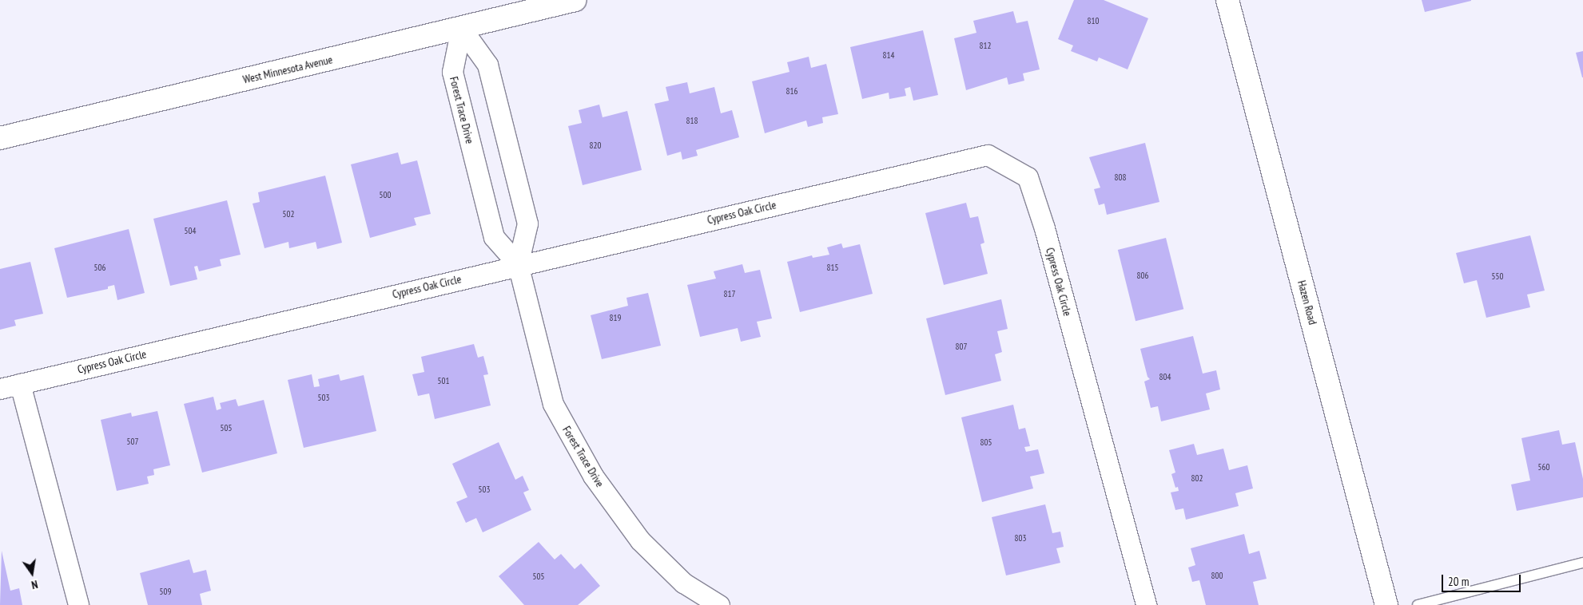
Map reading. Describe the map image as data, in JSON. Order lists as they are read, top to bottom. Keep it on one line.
{"streets":{"street":["West Minnesota Avenue","Forest Trace Drive","Cypress Oak Circle","Hazen Road"]},"crossings":[["West Minnesota Avenue","Forest Trace Drive"],["Forest Trace Drive","Cypress Oak Circle"]],"house_numbers":["810","812","814","816","818","820","808","500","502","504","506","815","806","550","817","819","807","804","501","503","505","507","805","560","802","503","803","800","505","509"],"scale_bar":"20 m","north":"bottom"}
